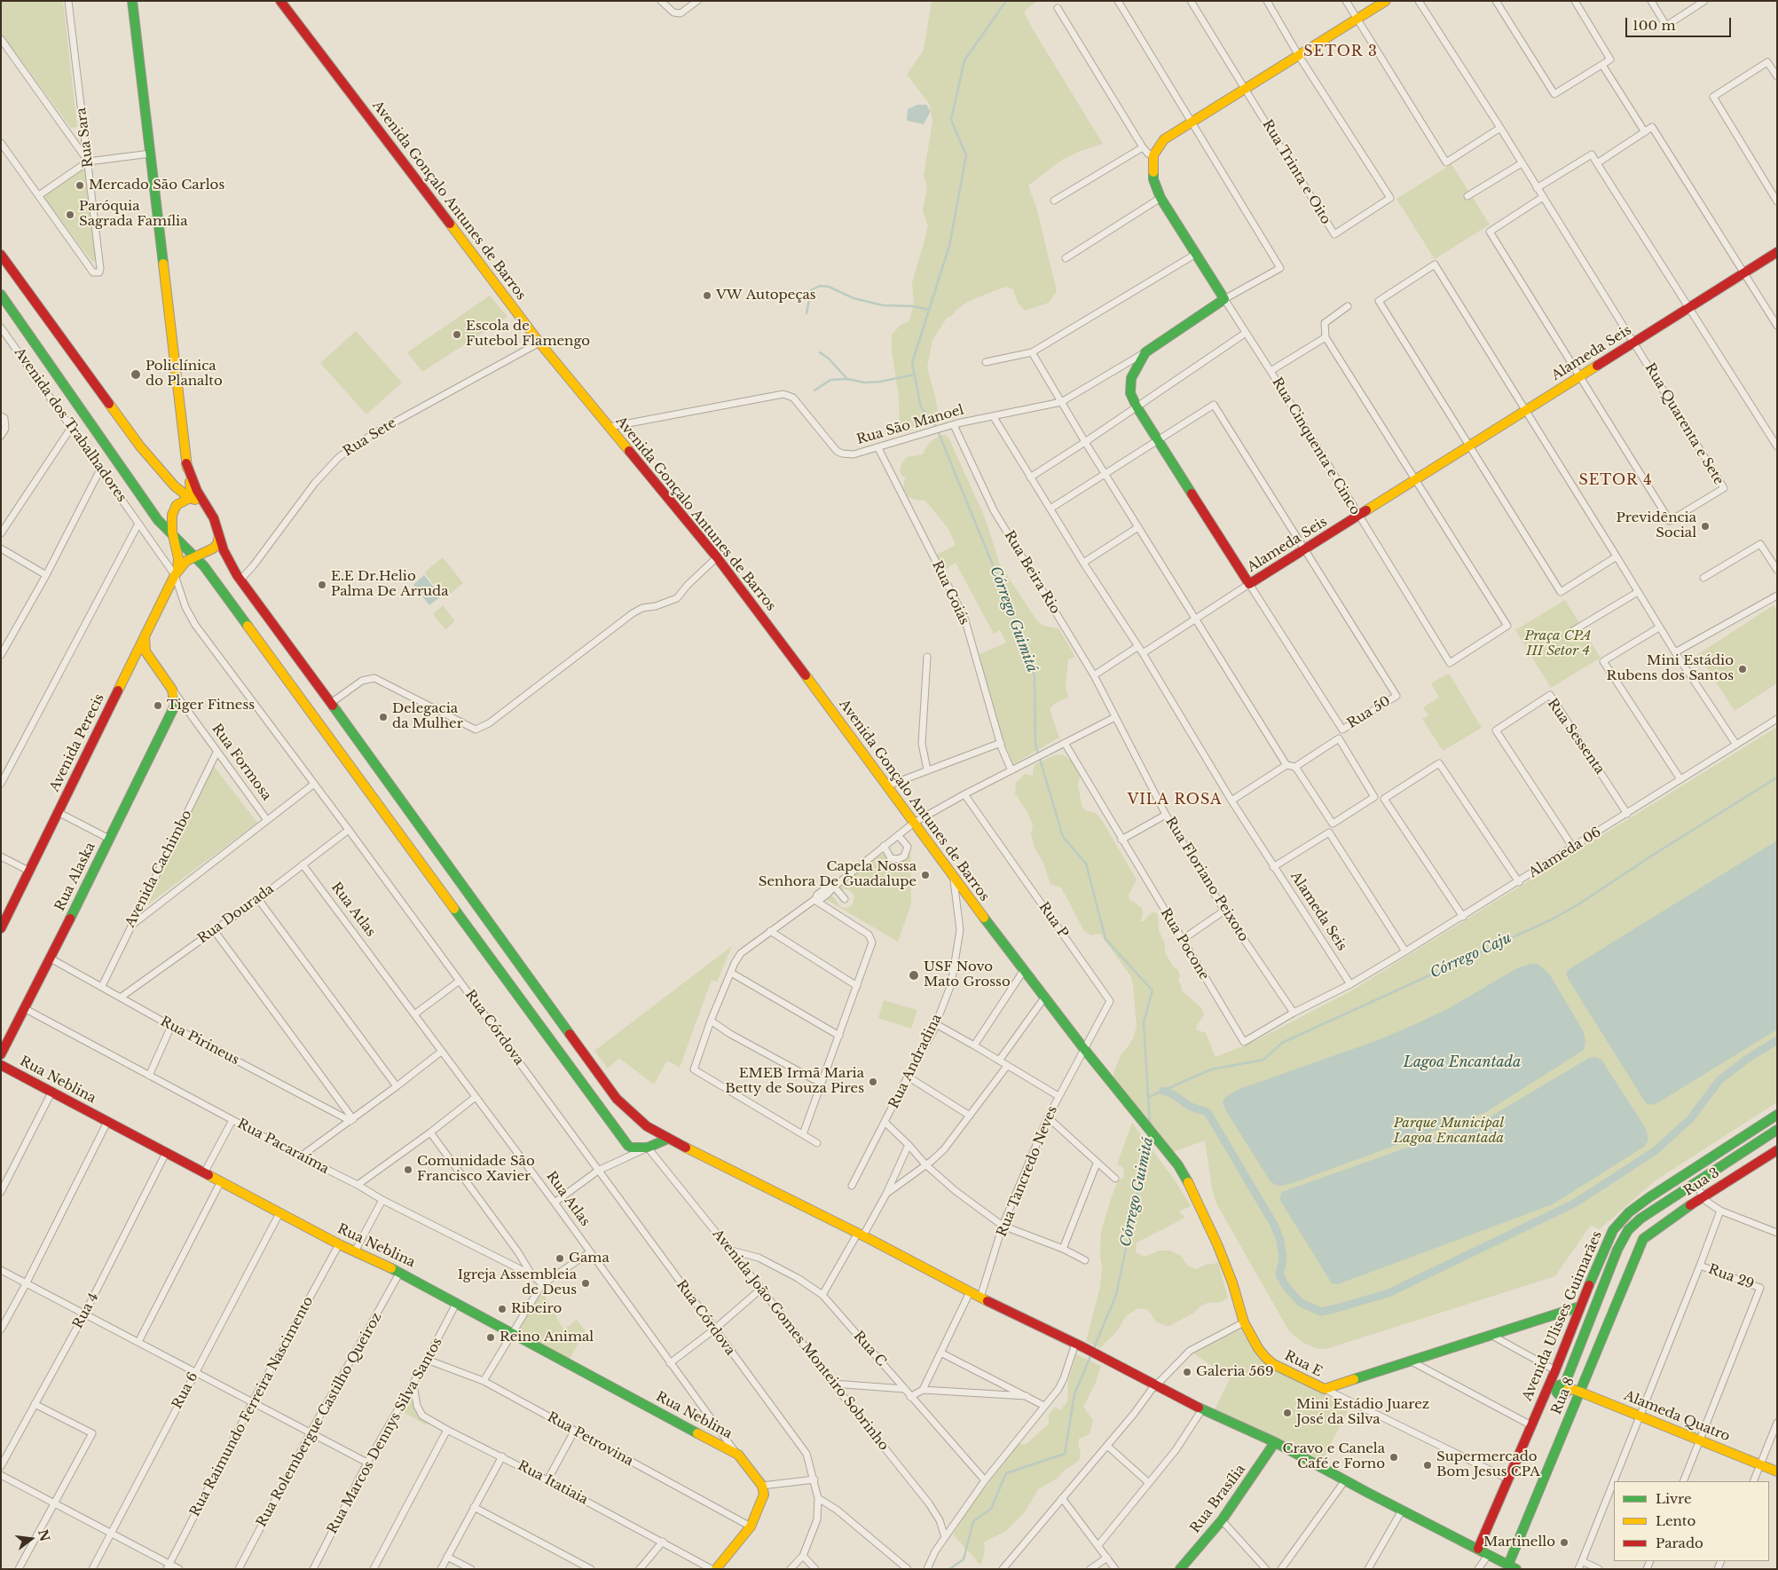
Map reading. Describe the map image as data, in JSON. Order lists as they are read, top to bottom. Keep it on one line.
{"streets":{"street":["Rua Sara","Rua Trinta e Oito","Avenida Gonçalo Antunes de Barros","Alameda Seis","Rua Quarenta e Sete","Avenida dos Trabalhadores","Rua São Manoel","Rua Sete","Rua Cinquenta e Cinco","Rua Beira Rio","Rua Goiás","Rua 50","Rua Sessenta","Avenida Perecis","Rua Formosa","Alameda 06","Avenida Cachimbo","Rua Alaska","Rua Floriano Peixoto","Rua Atlas","Rua Dourada","Rua P","Rua Pocone","Rua Córdova","Rua Pirineus","Rua Andradina","Rua Neblina","Rua Pacaraíma","Rua Tancredo Neves","Rua 3","Rua 29","Rua 4","Avenida Ulisses Guimarães","Avenida João Gomes Monteiro Sobrinho","Rua C","Rua E","Rua 6","Rua 8","Rua Raimundo Ferreira Nascimento","Alameda Quatro","Rua Rolembergue Castilho Queiroz","Rua Marcos Dennys Silva Santos","Rua Petrovina","Rua Itatiaia","Rua Brasília"]},"crossings":[["Avenida Gonçalo Antunes de Barros","Rua São Manoel"],["Avenida Gonçalo Antunes de Barros","Rua Sete"],["Avenida Gonçalo Antunes de Barros","Rua P"],["Avenida Gonçalo Antunes de Barros","Rua Andradina"],["Avenida Gonçalo Antunes de Barros","Rua Tancredo Neves"],["Avenida Gonçalo Antunes de Barros","Rua E"],["Alameda Seis","Rua Quarenta e Sete"],["Alameda Seis","Rua Cinquenta e Cinco"],["Alameda Seis","Rua 50"],["Alameda Seis","Alameda 06"],["Alameda Seis","Rua Pocone"],["Avenida dos Trabalhadores","Avenida Perecis"],["Avenida dos Trabalhadores","Rua Córdova"],["Rua São Manoel","Rua Beira Rio"],["Rua São Manoel","Rua Goiás"],["Rua Beira Rio","Rua Floriano Peixoto"],["Rua Sessenta","Alameda 06"],["Avenida Perecis","Rua Formosa"],["Avenida Perecis","Rua Córdova"],["Rua Formosa","Avenida Cachimbo"],["Rua Formosa","Rua Alaska"],["Alameda 06","Rua Pocone"],["Avenida Cachimbo","Rua Pirineus"],["Rua Alaska","Rua Pirineus"],["Rua Alaska","Rua Pacaraíma"],["Rua Floriano Peixoto","Rua Pocone"],["Rua Atlas","Rua Dourada"],["Rua Atlas","Rua Neblina"],["Rua Dourada","Rua Córdova"],["Rua Dourada","Rua Pirineus"],["Rua P","Rua Tancredo Neves"],["Rua Neblina","Rua 4"],["Rua Neblina","Rua 6"],["Rua Neblina","Rua Raimundo Ferreira Nascimento"],["Rua Neblina","Rua Rolembergue Castilho Queiroz"],["Rua Neblina","Rua Marcos Dennys Silva Santos"],["Rua 3","Rua 8"],["Rua 29","Alameda Quatro"],["Avenida Ulisses Guimarães","Rua E"],["Avenida Ulisses Guimarães","Alameda Quatro"],["Avenida João Gomes Monteiro Sobrinho","Rua C"],["Rua 8","Alameda Quatro"],["Rua Marcos Dennys Silva Santos","Rua Petrovina"],["Rua Marcos Dennys Silva Santos","Rua Itatiaia"]],"districts":["SETOR 3","SETOR 4","VILA ROSA"],"water":["Córrego Guimitá","Córrego Caju","Lagoa Encantada"],"parks":["Praça CPA III Setor 4","Parque Municipal Lagoa Encantada"],"places":["Mercado São Carlos","Paróquia Sagrada Família","VW Autopeças","Escola de Futebol Flamengo","Policlínica do Planalto","Previdência Social","E.E Dr.Helio Palma De Arruda","Mini Estádio Rubens dos Santos","Tiger Fitness","Delegacia da Mulher","Capela Nossa Senhora De Guadalupe","USF Novo Mato Grosso","EMEB Irmã Maria Betty de Souza Pires","Comunidade São Francisco Xavier","Gama","Igreja Assembleia de Deus","Ribeiro","Reino Animal","Galeria 569","Mini Estádio Juarez José da Silva","Cravo e Canela Café e Forno","Supermercado Bom Jesus CPA","Martinello"],"legend":["Livre","Lento","Parado"],"scale_bar":"100 m","north":"right"}
